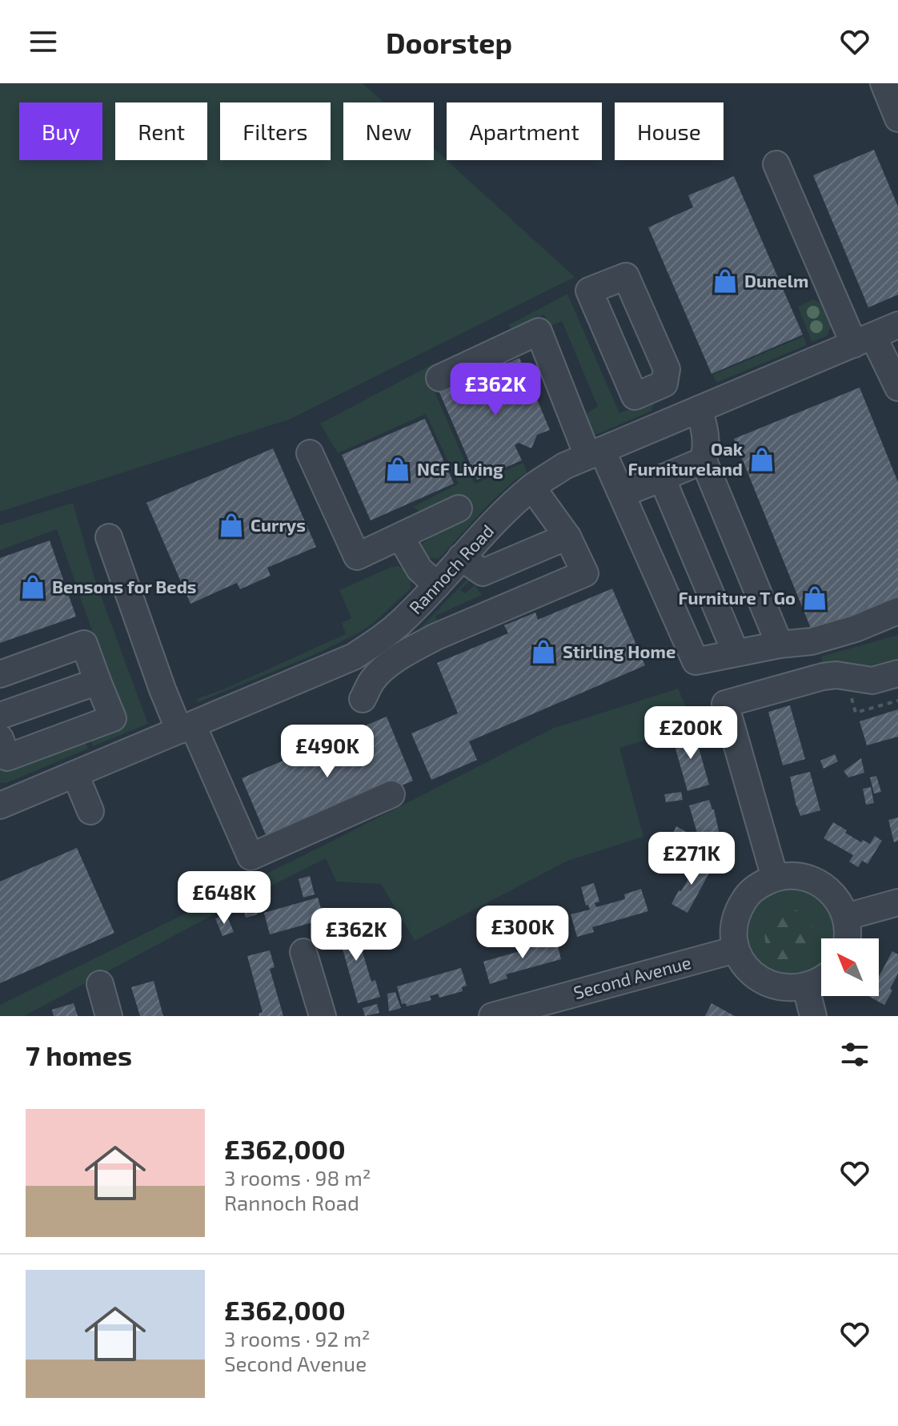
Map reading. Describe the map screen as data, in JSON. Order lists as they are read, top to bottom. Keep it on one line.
{"streets":{"street":["Rannoch Road","Second Avenue"]},"places":{"shop":["Dunelm","Oak Furnitureland","NCF Living","Currys","Bensons for Beds","Furniture T Go","Stirling Home"]},"north":"top left","page":{"header":"Doorstep","chip":["Buy","Rent","Filters","New","Apartment","House"],"price":["£362K","£200K","£490K","£271K","£648K","£300K","£362K"],"heading":"7 homes","list":[{"name":"£362,000","note":"3 rooms · 98 m² · Rannoch Road"},{"name":"£362,000","note":"3 rooms · 92 m² · Second Avenue"}]}}
